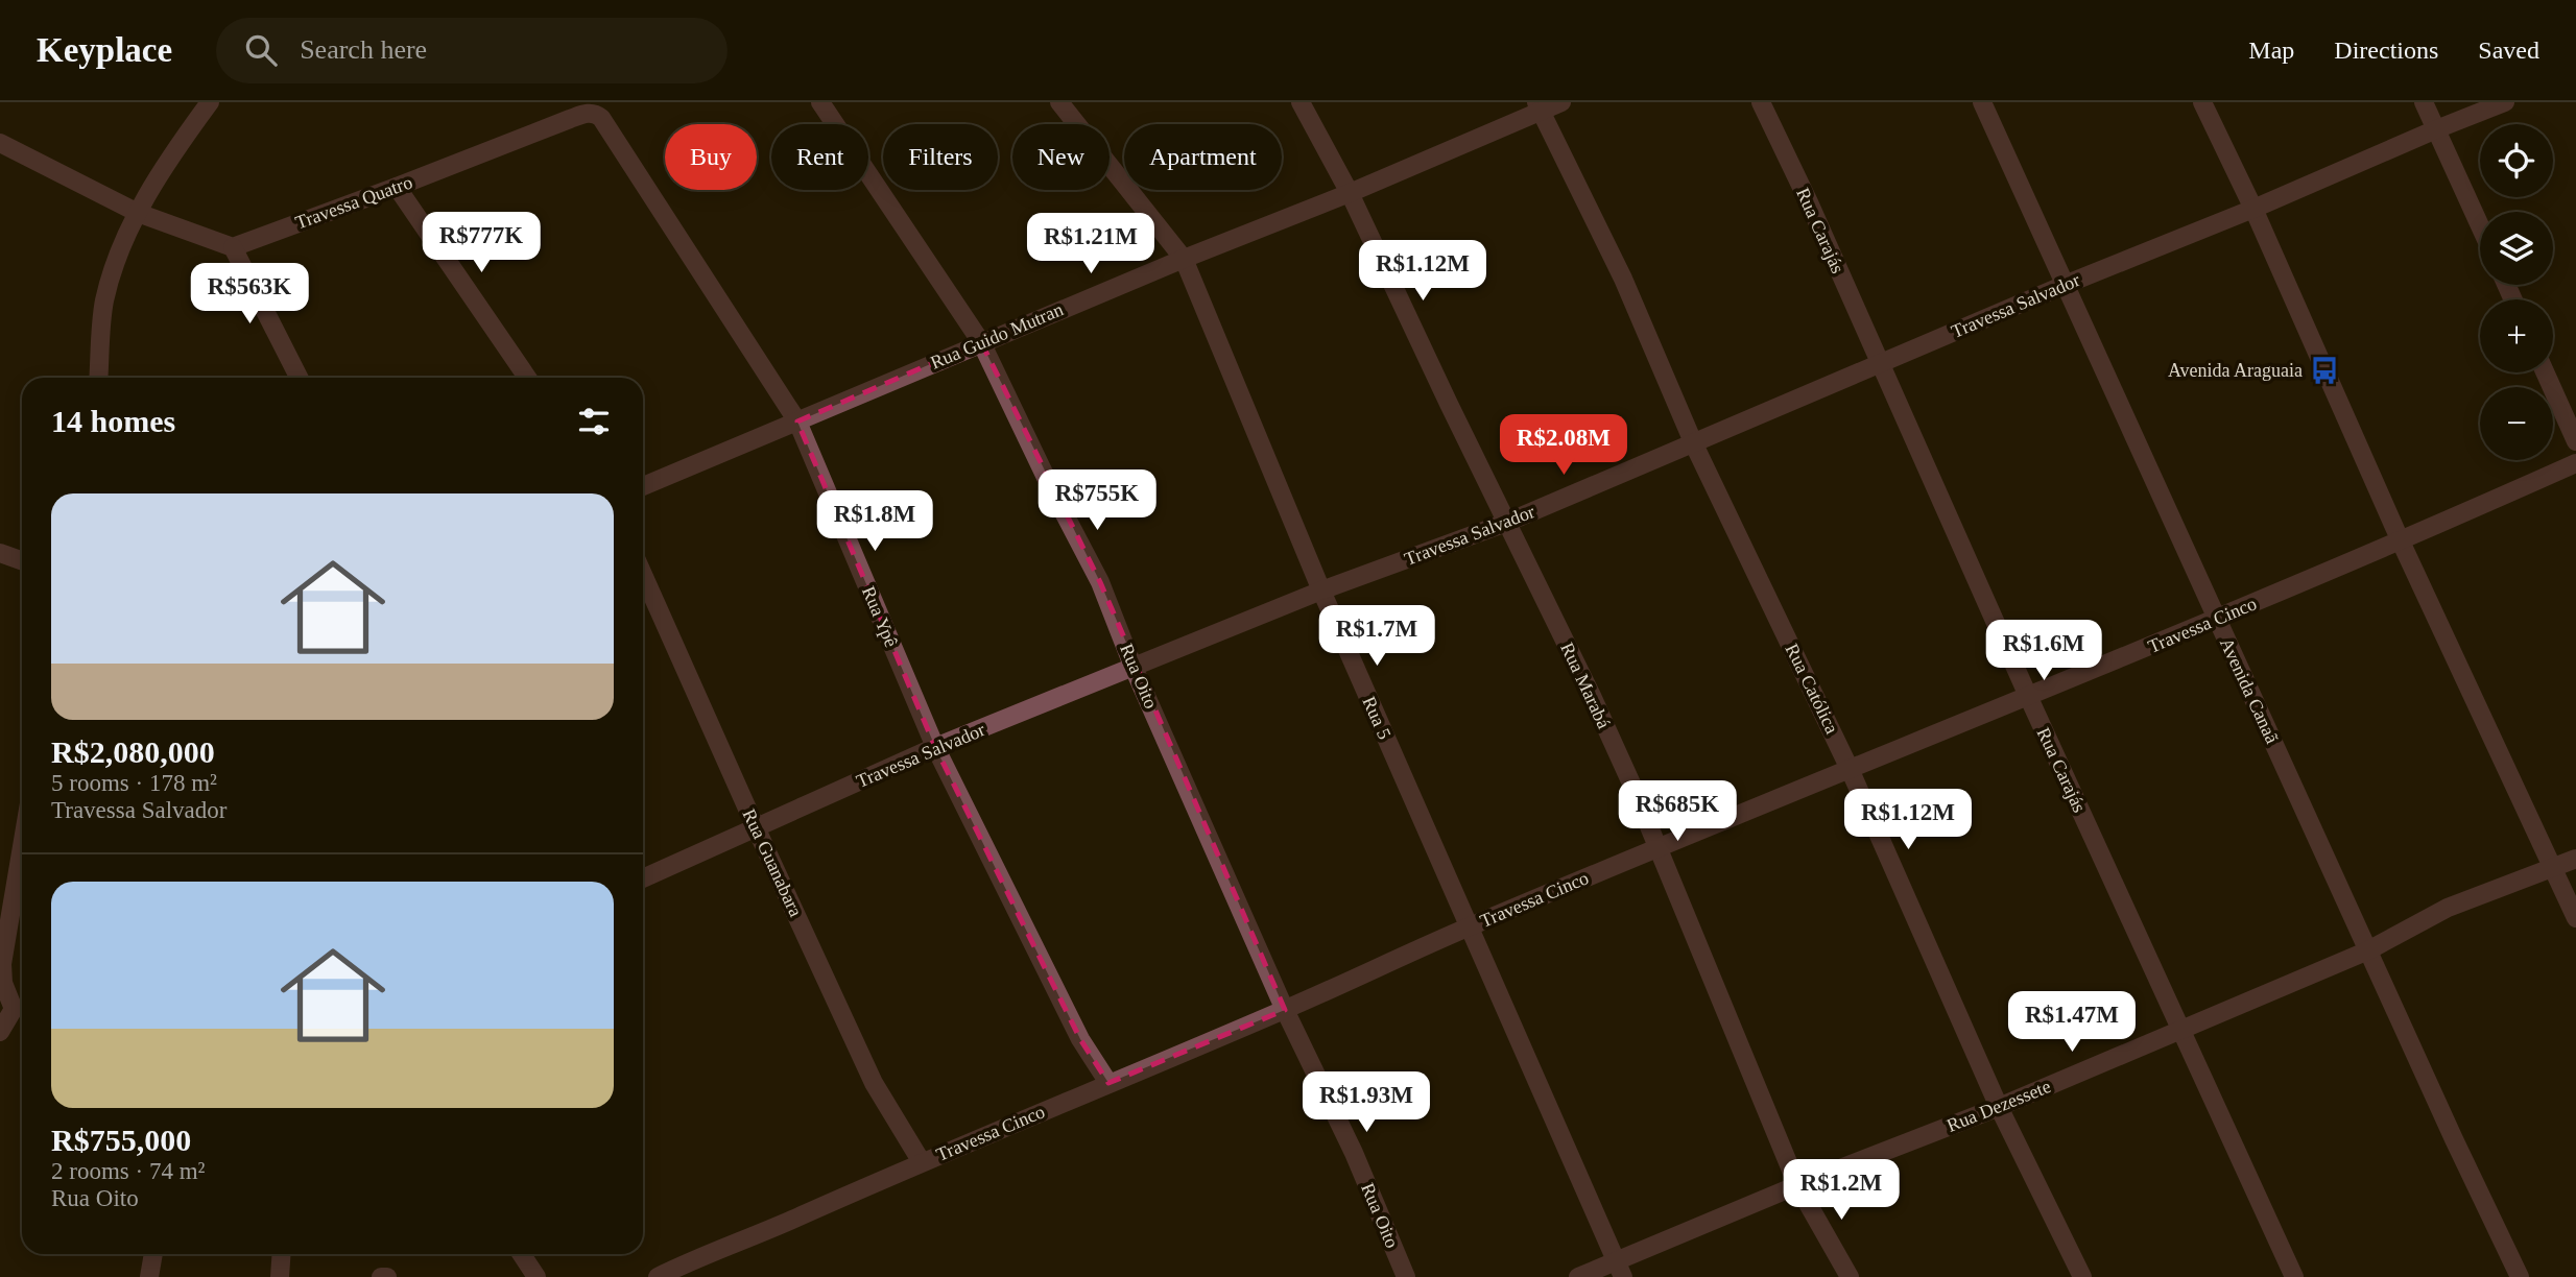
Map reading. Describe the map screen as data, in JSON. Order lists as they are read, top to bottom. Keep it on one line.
{"streets":{"street":["Travessa Quatro","Rua Carajás","Travessa Salvador","Rua Guido Mutran","Rua Ypê","Travessa Cinco","Rua Oito","Rua Marabá","Rua Católica","Avenida Canaã","Rua 5","Rua Guanabara","Rua Dezessete"]},"crossings":[["Travessa Quatro","Rua Ypê"],["Rua Carajás","Travessa Salvador"],["Rua Carajás","Travessa Cinco"],["Rua Carajás","Rua Dezessete"],["Travessa Salvador","Rua Ypê"],["Travessa Salvador","Rua Oito"],["Travessa Salvador","Rua Marabá"],["Travessa Salvador","Rua Católica"],["Travessa Salvador","Avenida Canaã"],["Travessa Salvador","Rua 5"],["Travessa Salvador","Rua Guanabara"],["Rua Guido Mutran","Rua Ypê"],["Rua Guido Mutran","Rua Oito"],["Rua Guido Mutran","Rua Marabá"],["Rua Guido Mutran","Rua Católica"],["Rua Guido Mutran","Rua 5"],["Rua Ypê","Travessa Cinco"],["Travessa Cinco","Rua Oito"],["Travessa Cinco","Rua Marabá"],["Travessa Cinco","Rua Católica"],["Travessa Cinco","Avenida Canaã"],["Travessa Cinco","Rua 5"],["Travessa Cinco","Rua Guanabara"],["Rua Marabá","Rua Dezessete"],["Rua Católica","Rua Dezessete"],["Avenida Canaã","Rua Dezessete"],["Rua 5","Rua Dezessete"]],"places":{"bus stop":["Avenida Araguaia"]},"page":{"header":"Keyplace","search":"Search here","nav":["Map","Directions","Saved"],"map_buttons":["+","−"],"chip":["Buy","Rent","Filters","New","Apartment"],"price":["R$777K","R$1.21M","R$1.12M","R$563K","R$2.08M","R$755K","R$1.8M","R$1.7M","R$1.6M","R$685K","R$1.12M","R$1.47M","R$1.93M","R$1.2M"],"heading":"14 homes","list":[{"name":"R$2,080,000","note":"5 rooms · 178 m² · Travessa Salvador"},{"name":"R$755,000","note":"2 rooms · 74 m² · Rua Oito"}]}}
